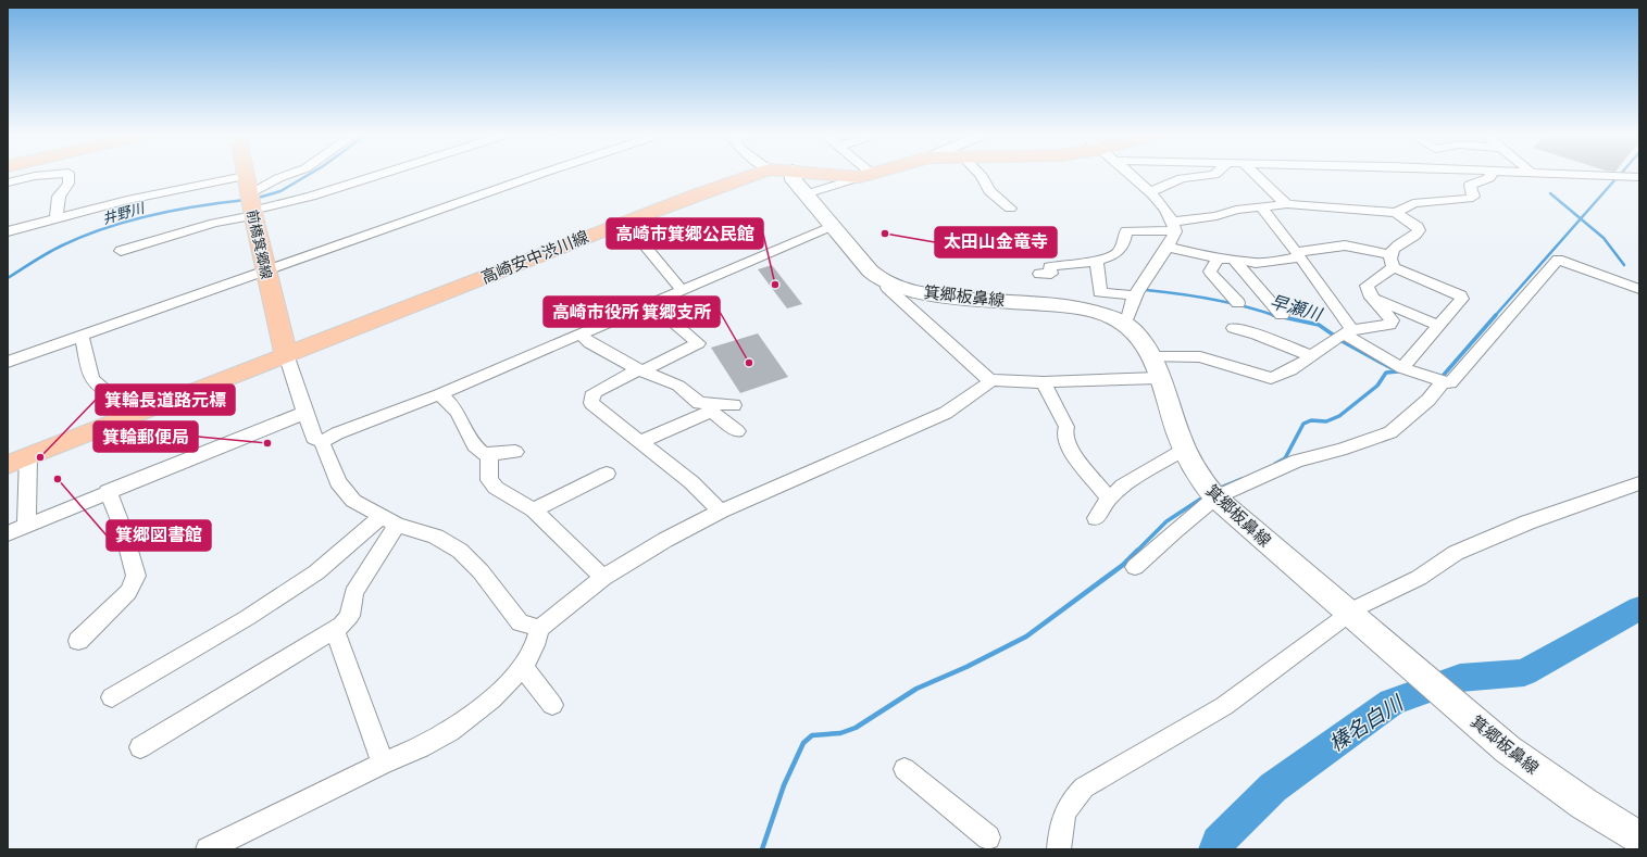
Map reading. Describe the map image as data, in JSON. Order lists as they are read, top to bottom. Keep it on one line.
{"streets":{"main road":["前橋箕郷線","高崎安中渋川線","箕郷板鼻線"]},"crossings":[["前橋箕郷線","高崎安中渋川線"]],"water":["井野川","早瀬川","榛名白川"],"places":["太田山金竜寺","高崎市箕郷公民館","高崎市役所 箕郷支所","箕輪郵便局","箕輪長道路元標","箕郷図書館"]}
